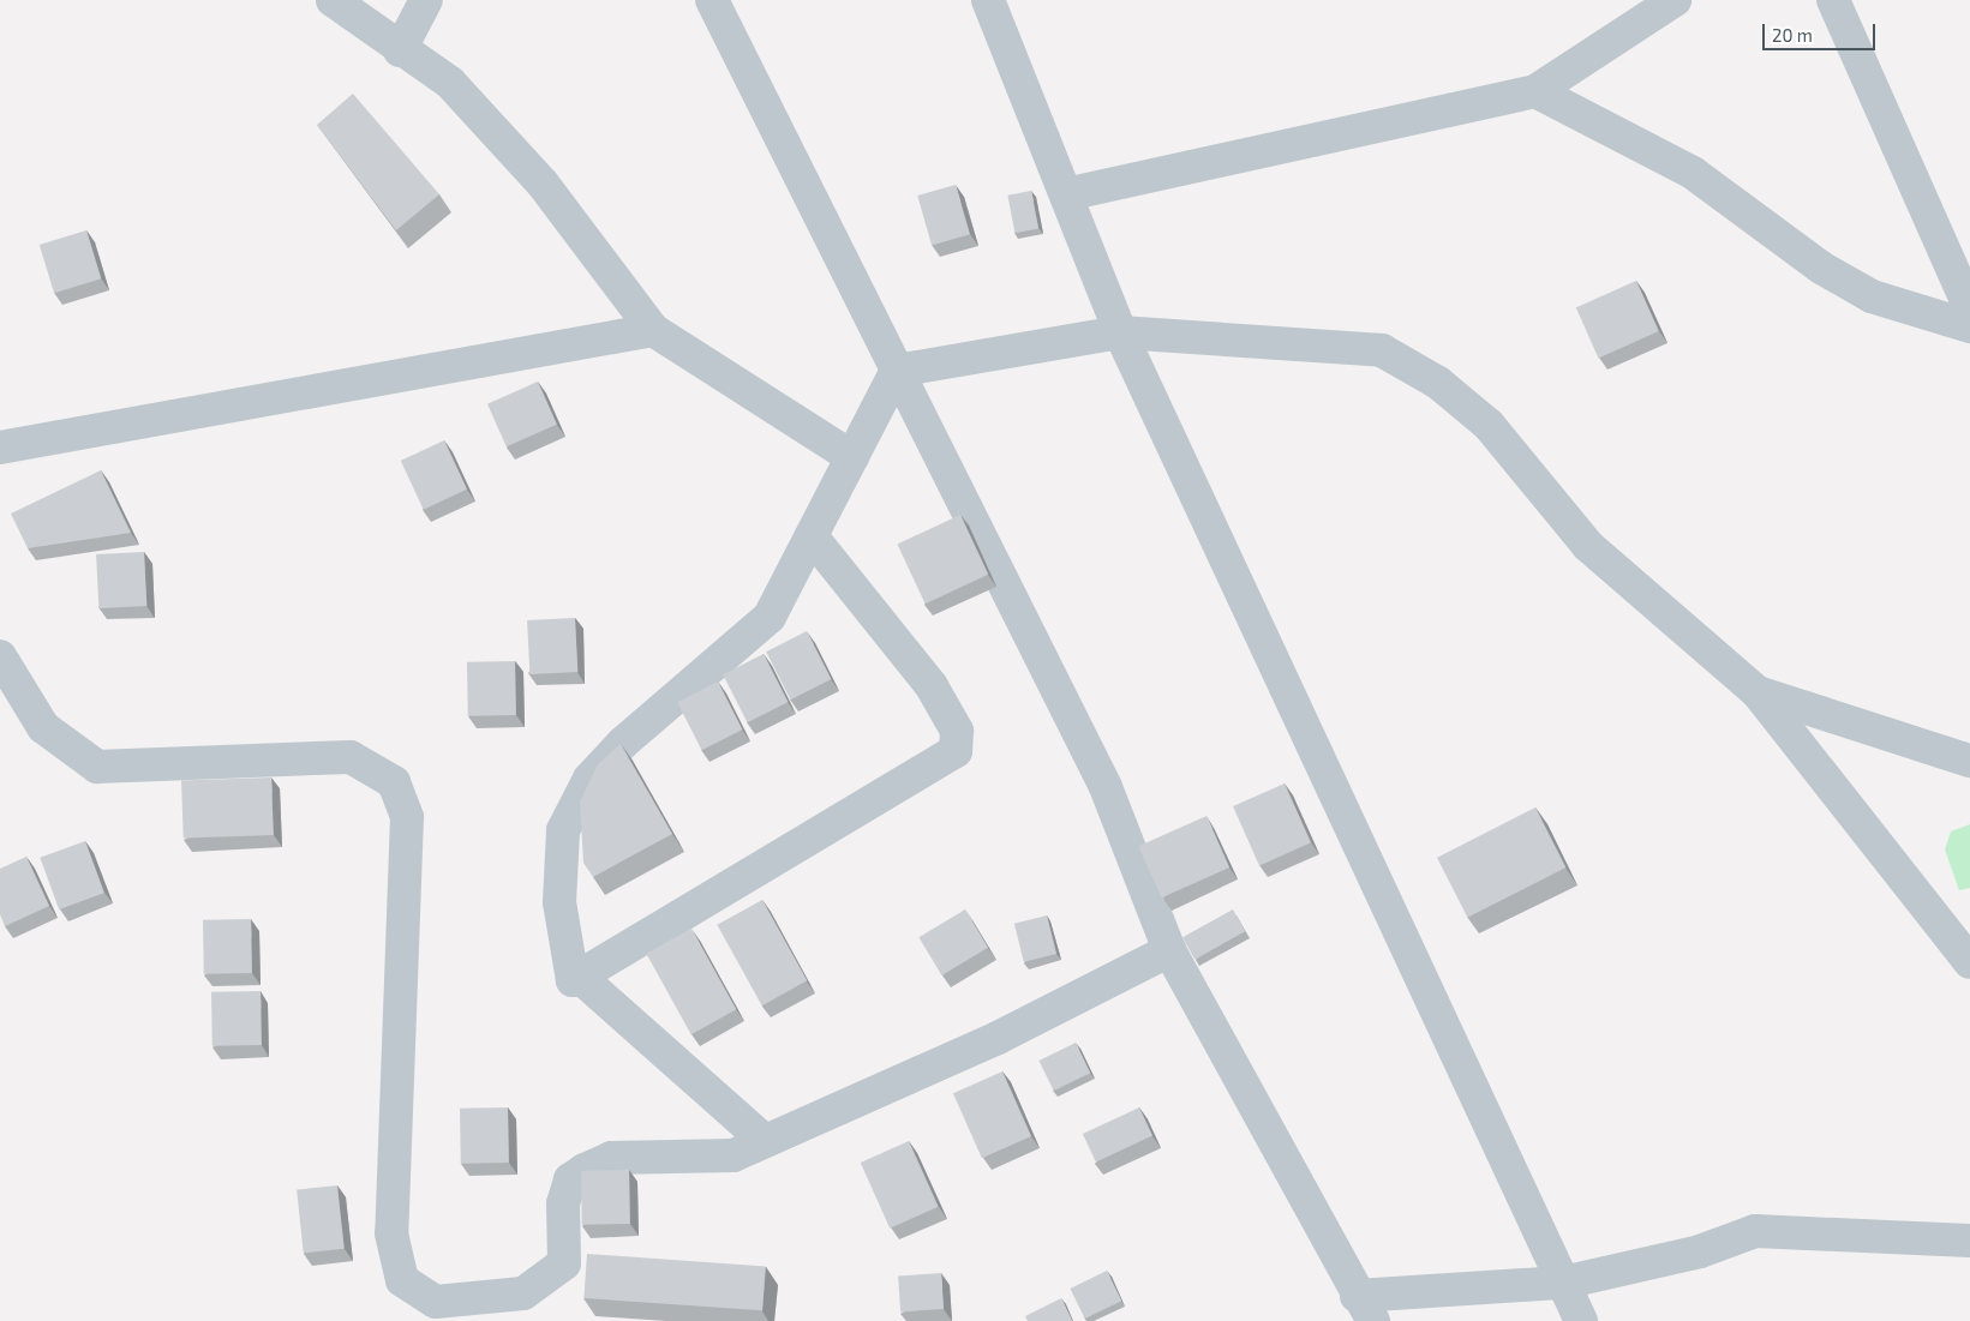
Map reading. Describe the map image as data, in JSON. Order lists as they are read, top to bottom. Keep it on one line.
{"scale_bar":"20 m"}
